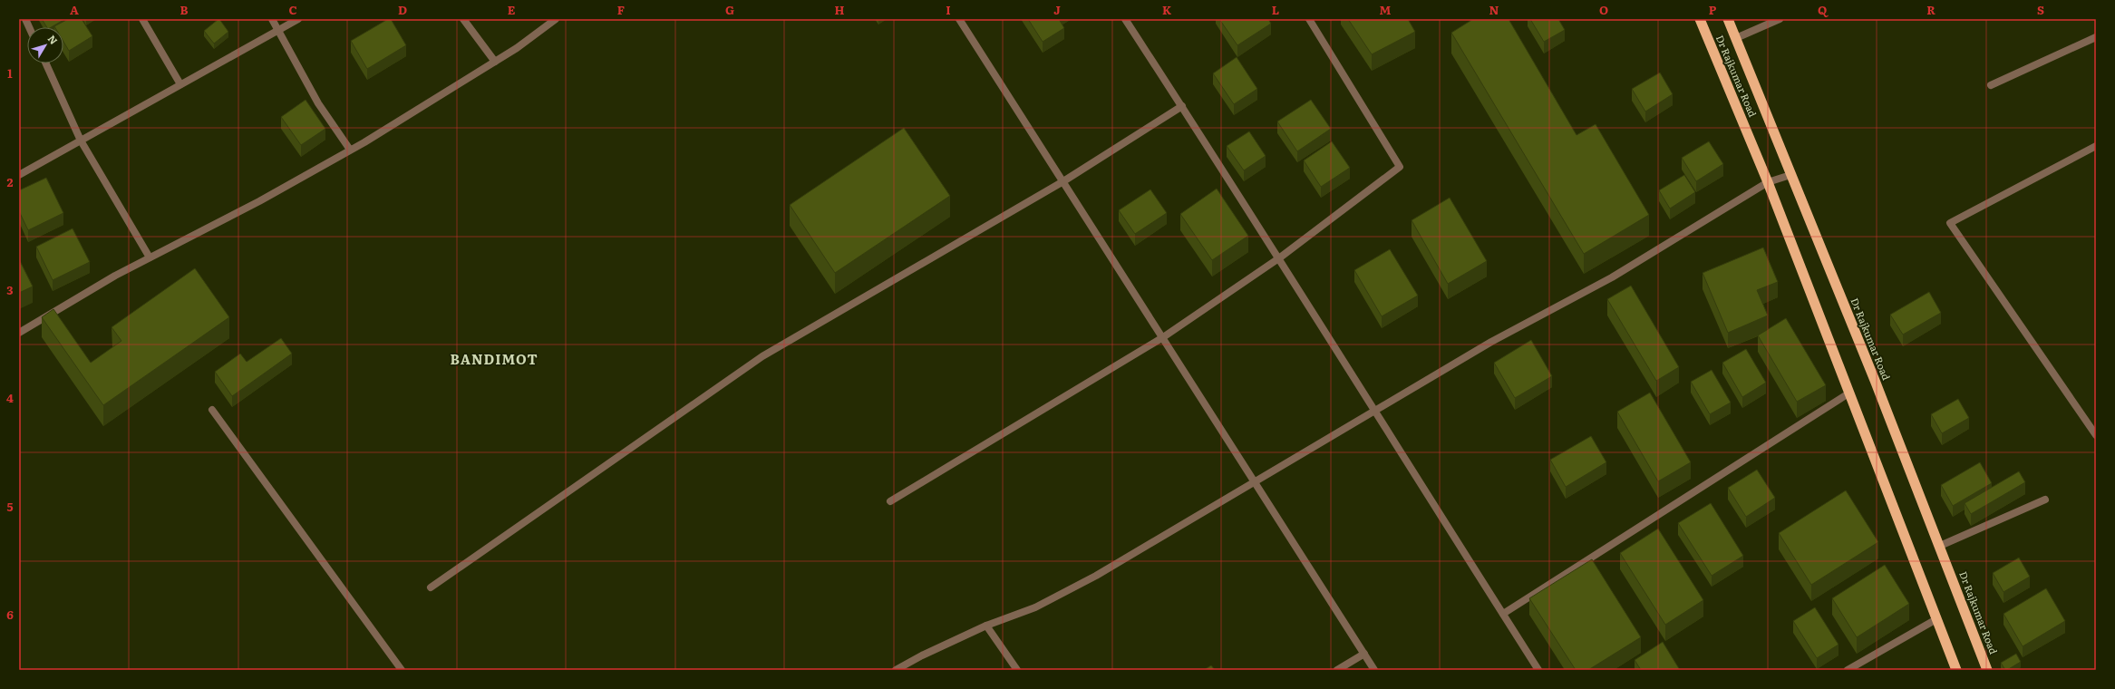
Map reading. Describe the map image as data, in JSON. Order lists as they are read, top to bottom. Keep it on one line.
{"streets":{"highway":["Dr Rajkumar Road"]},"districts":["BANDIMOT"],"north":"top right","grid":{"columns":["A","B","C","D","E","F","G","H","I","J","K","L","M","N","O","P","Q","R","S"],"rows":["1","2","3","4","5","6"]}}
